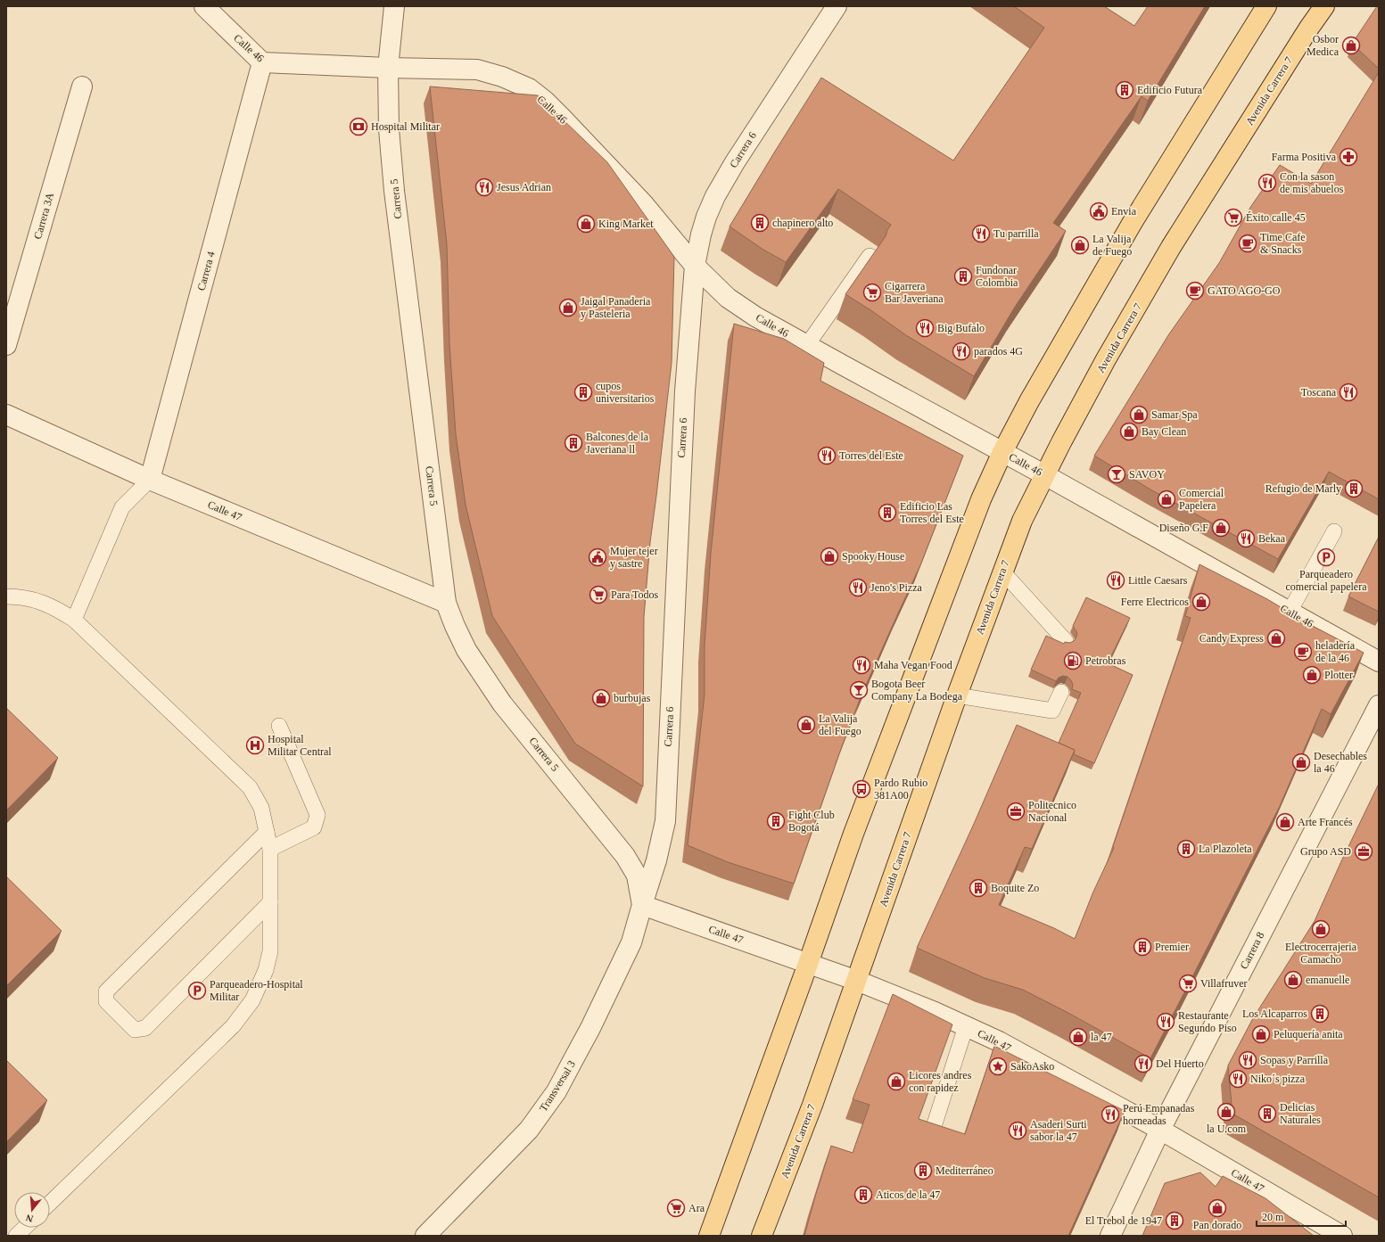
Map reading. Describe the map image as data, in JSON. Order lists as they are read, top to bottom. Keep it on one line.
{"streets":{"main road":["Avenida Carrera 7"],"street":["Calle 46","Carrera 6","Carrera 5","Carrera 3A","Carrera 4","Calle 47","Carrera 8","Transversal 3"]},"crossings":[["Calle 46","Avenida Carrera 7"],["Calle 46","Carrera 6"],["Calle 46","Carrera 5"],["Calle 46","Carrera 4"],["Avenida Carrera 7","Calle 47"],["Carrera 6","Carrera 5"],["Carrera 6","Calle 47"],["Carrera 6","Transversal 3"],["Carrera 5","Calle 47"],["Carrera 5","Transversal 3"],["Carrera 4","Calle 47"],["Calle 47","Carrera 8"],["Calle 47","Transversal 3"]],"places":{"shop":["Osbor Medica","King Market","La Valija de Fuego","Jaigal Panaderia y Pasteleria","Samar Spa","Bay Clean","Comercial Papelera","Diseño G.F","Spooky House","Ferre Electricos","Candy Express","Plotter","burbujas","La Valija del Fuego","Desechables la 46","Arte Francés","Electrocerrajeria Camacho","emanuelle","Peluquería anita","la 47","Licores andres con rapidez","la U.com","Pan dorado"],"building":["Edificio Futura","chapinero alto","Fundonar Colombia","cupos universitarios","Balcones de la Javeriana ll","Refugio de Marly","Edificio Las Torres del Este","Fight Club Bogotá","La Plazoleta","Boquite Zo","Premier","Los Alcaparros","Delicias Naturales","Mediterráneo","Aticos de la 47","El Trebol de 1947"],"bank":["Hospital Militar"],"pharmacy":["Farma Positiva"],"restaurant":["Con la sason de mis abuelos","Jesus Adrian","Tu parrilla","Big Bufalo","parados 4G","Toscana","Torres del Este","Bekaa","Little Caesars","Jeno's Pizza","Maha Vegan Food","Restaurante Segundo Piso","Sopas y Parrilla","Del Huerto","Niko´s pizza","Perú Empanadas horneadas","Asaderi Surti sabor la 47"],"public building":["Envia","Mujer tejer y sastre"],"supermarket":["Éxito calle 45","Cigarrera Bar Javeriana","Para Todos","Villafruver","Ara"],"cafe":["Time Cafe & Snacks","GATO AGO-GO","heladería de la 46"],"bar":["SAVOY","Bogota Beer Company La Bodega"],"parking":["Parqueadero comercial papelera","Parqueadero-Hospital Militar"],"fuel station":["Petrobras"],"hospital":["Hospital Militar Central"],"bus stop":["Pardo Rubio 381A00"],"office":["Politecnico Nacional","Grupo ASD"],"place":["SakoAsko"]},"scale_bar":"20 m","north":"bottom"}
